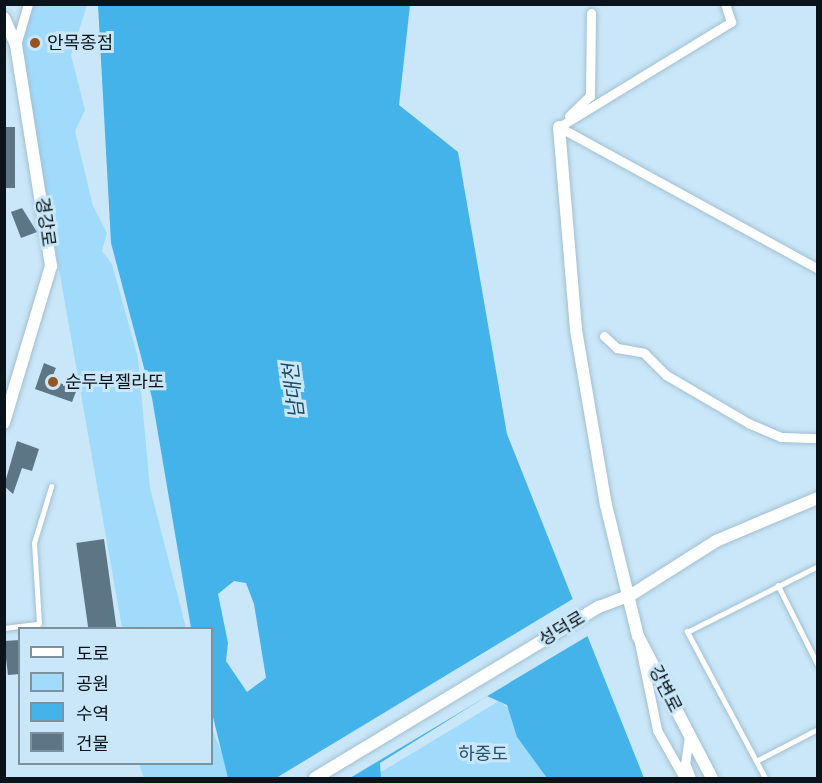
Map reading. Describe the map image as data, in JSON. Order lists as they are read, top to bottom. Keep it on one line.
{"streets":{"street":["경강로","성덕로","강변로"]},"crossings":[["성덕로","강변로"]],"water":["남대천"],"parks":["하중도"],"places":["안목종점","순두부젤라또"],"legend":["도로","공원","수역","건물"]}
